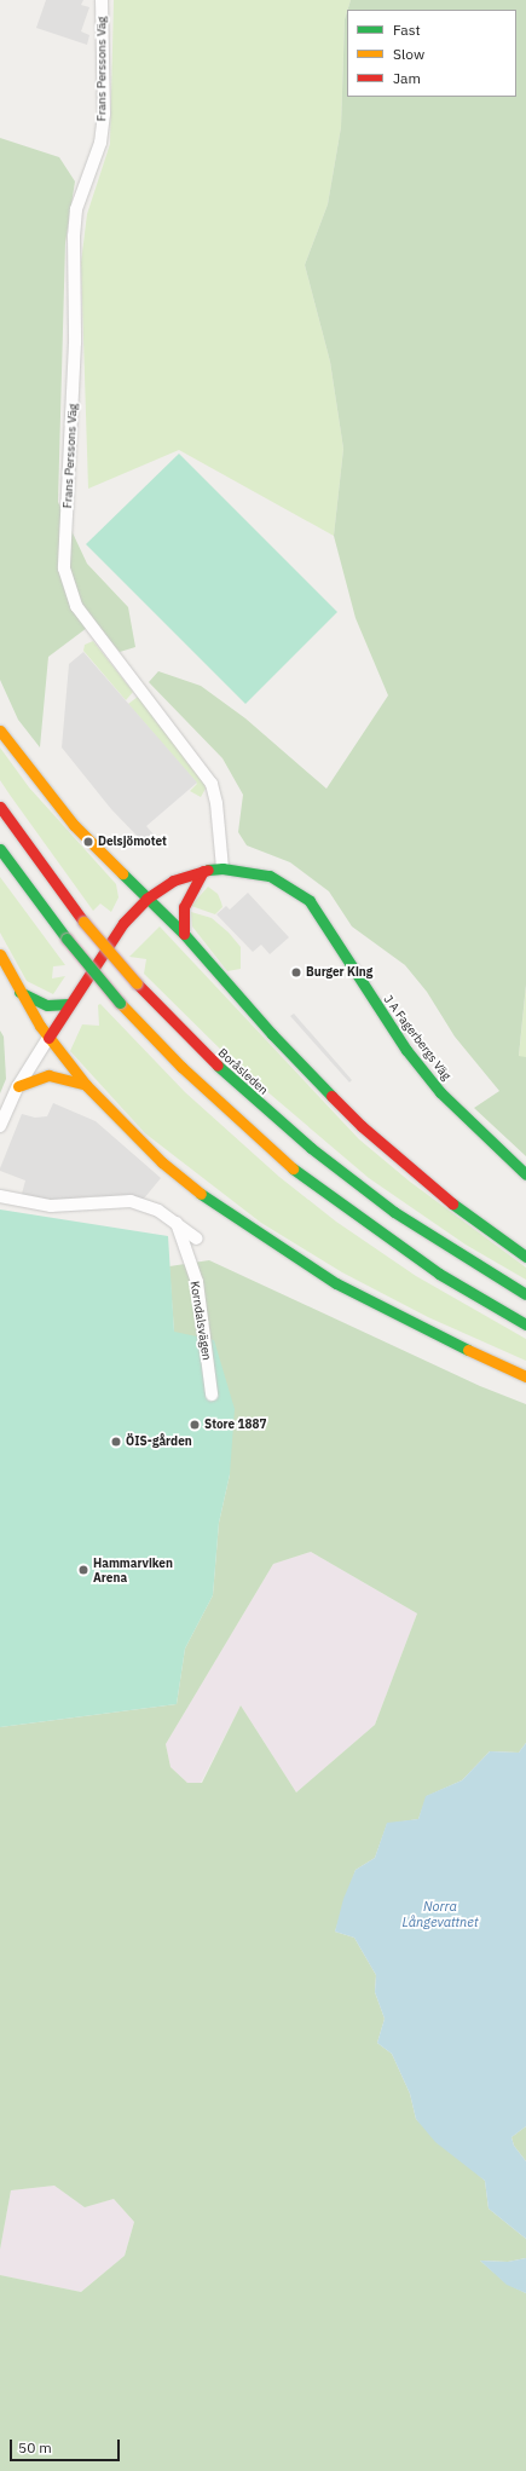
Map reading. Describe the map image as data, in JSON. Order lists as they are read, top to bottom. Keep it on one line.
{"streets":{"main road":["J A Fagerbergs Väg","Boråsleden"],"street":["Frans Perssons Väg","Korndalsvägen"]},"crossings":[["Frans Perssons Väg","J A Fagerbergs Väg"]],"water":["Norra Långevattnet"],"places":["Delsjömotet","Burger King","Store 1887","ÖIS-gården","Hammarviken Arena"],"legend":["Fast","Slow","Jam"],"scale_bar":"50 m"}
